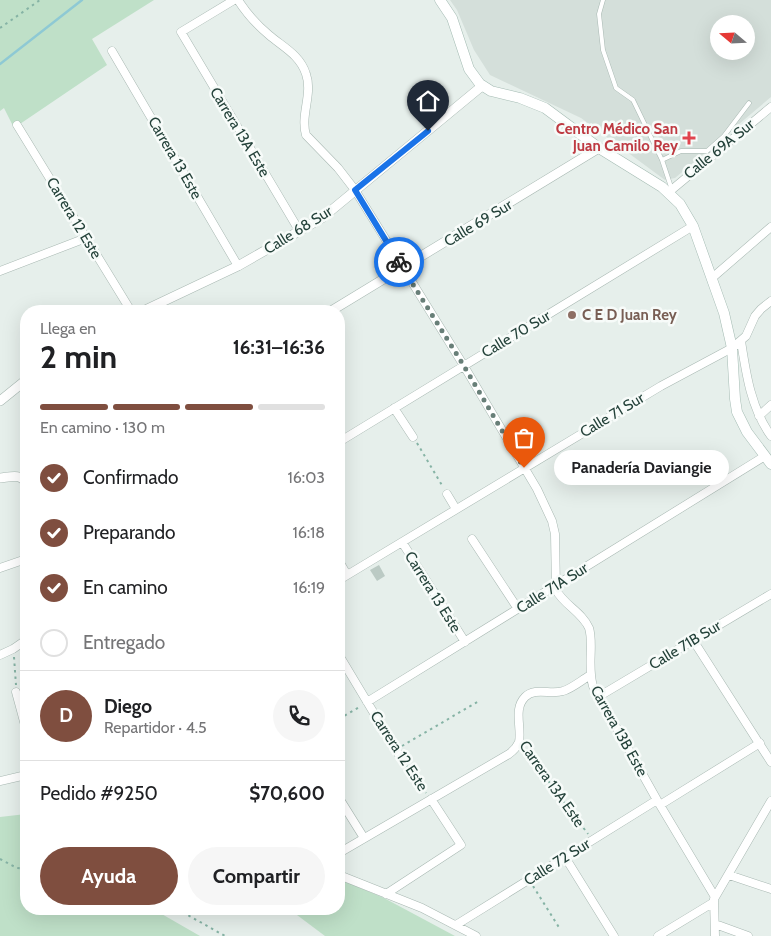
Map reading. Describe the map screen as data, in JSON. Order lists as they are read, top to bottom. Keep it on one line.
{"streets":{"street":["Carrera 13A Este","Calle 69A Sur","Carrera 13 Este","Carrera 12 Este","Calle 69 Sur","Calle 68 Sur","Calle 70 Sur","Calle 71 Sur","Calle 71A Sur","Calle 71B Sur","Carrera 13B Este","Calle 72 Sur"]},"crossings":[["Carrera 13A Este","Calle 68 Sur"],["Carrera 13A Este","Carrera 13B Este"],["Carrera 13A Este","Calle 72 Sur"],["Carrera 13 Este","Calle 68 Sur"],["Carrera 13 Este","Calle 71 Sur"],["Carrera 13 Este","Calle 71A Sur"],["Carrera 12 Este","Calle 71A Sur"],["Calle 71A Sur","Carrera 13B Este"],["Calle 71B Sur","Carrera 13B Este"],["Carrera 13B Este","Calle 72 Sur"]],"places":{"health":["Centro Médico San Juan Camilo Rey"],"other":["C E D Juan Rey","Panadería Daviangie"]},"north":"left","page":{"heading":["2 min","Llega en","16:31–16:36"],"panel":["Diego","Repartidor · 4.5","Pedido #9250","$70,600"],"bar":"En camino · 130 m","bubble":"Panadería Daviangie","list":[["Confirmado","16:03"],["Preparando","16:18"],["En camino","16:19"],"Entregado"],"round":"D","buttons":["Ayuda","Compartir"]}}
